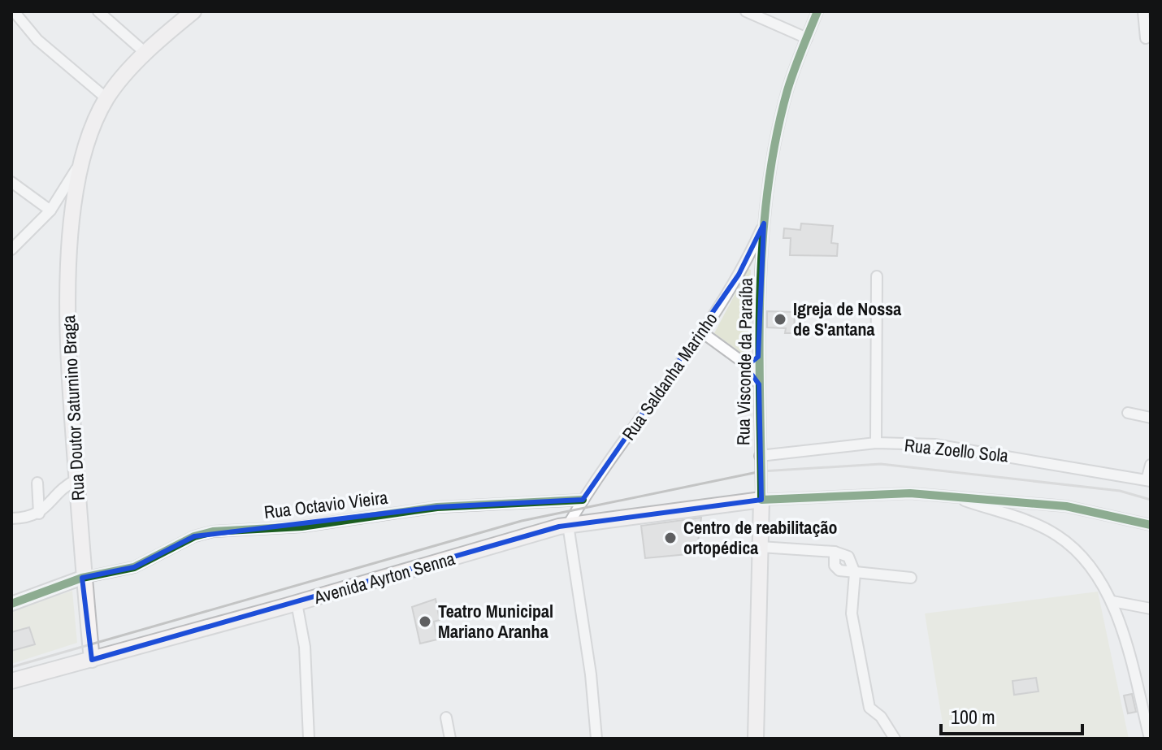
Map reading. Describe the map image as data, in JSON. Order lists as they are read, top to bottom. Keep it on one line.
{"streets":{"main road":["Rua Visconde da Paraíba","Rua Doutor Saturnino Braga","Avenida Ayrton Senna"],"street":["Rua Saldanha Marinho","Rua Zoello Sola","Rua Octavio Vieira"]},"crossings":[["Rua Visconde da Paraíba","Rua Saldanha Marinho"],["Rua Visconde da Paraíba","Rua Zoello Sola"],["Rua Visconde da Paraíba","Avenida Ayrton Senna"],["Rua Saldanha Marinho","Rua Octavio Vieira"],["Rua Saldanha Marinho","Avenida Ayrton Senna"],["Rua Doutor Saturnino Braga","Rua Octavio Vieira"],["Rua Doutor Saturnino Braga","Avenida Ayrton Senna"]],"places":["Igreja de Nossa de S'antana","Centro de reabilitação ortopédica","Teatro Municipal Mariano Aranha"],"scale_bar":"100 m"}
